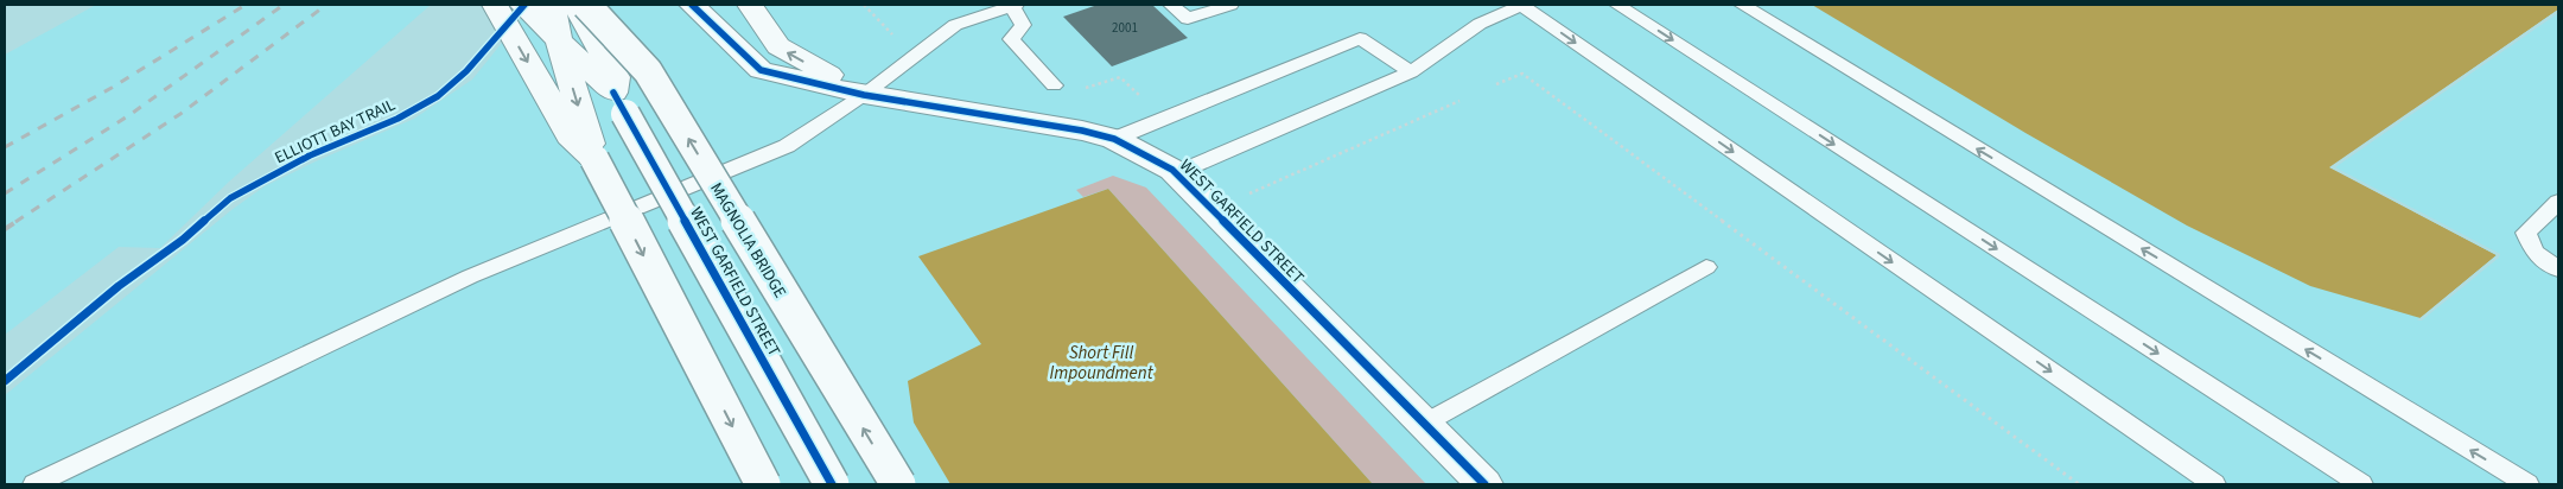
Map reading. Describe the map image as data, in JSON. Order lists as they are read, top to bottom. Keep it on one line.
{"streets":{"main road":["WEST GARFIELD STREET","MAGNOLIA BRIDGE"],"cycle path":["ELLIOTT BAY TRAIL"]},"water":["Short Fill Impoundment"],"house_numbers":["2001"]}
